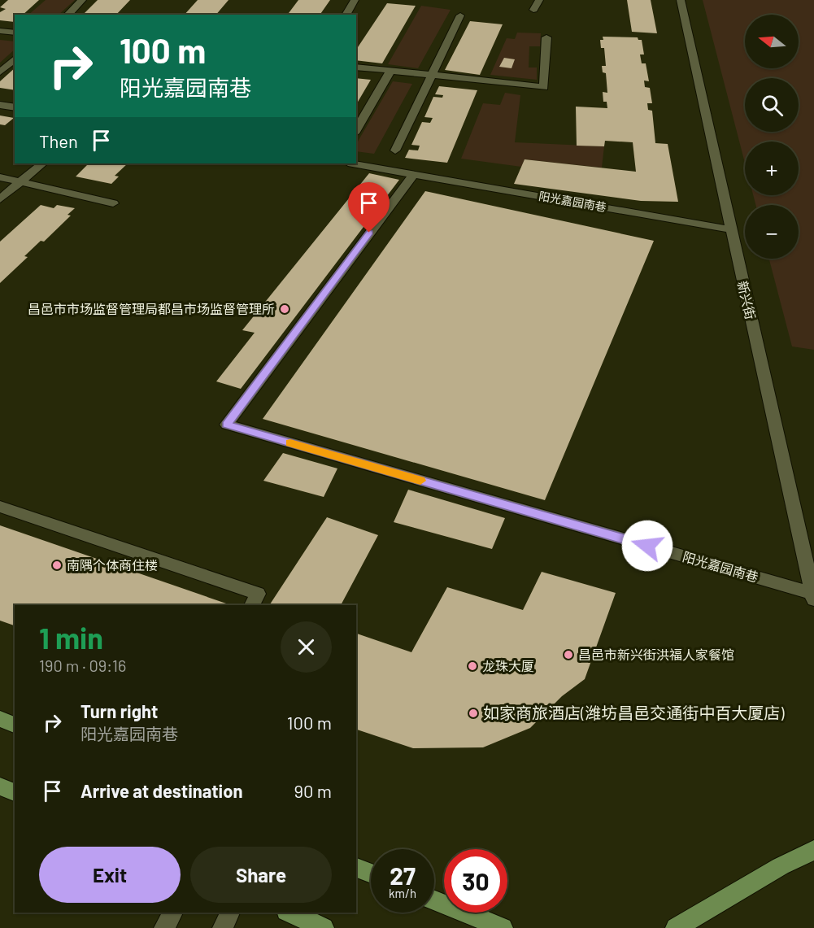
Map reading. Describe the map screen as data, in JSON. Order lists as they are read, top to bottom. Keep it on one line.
{"streets":{"street":["阳光嘉园南巷","新兴街"]},"crossings":[["阳光嘉园南巷","新兴街"]],"places":["昌邑市市场监督管理局都昌市场监督管理所","南隅个体商住楼","昌邑市新兴街洪福人家餐馆","龙珠大厦","如家商旅酒店(潍坊昌邑交通街中百大厦店)"],"north":"left","page":{"map_buttons":["+","−"],"turn":["100 m","阳光嘉园南巷"],"then":"Then","heading":["1 min","190 m · 09:16"],"list":[{"name":"Turn right","note":"阳光嘉园南巷","value":"100 m"},{"name":"Arrive at destination","value":"90 m"}],"buttons":["Exit","Share"],"speed":"27 km/h","limit":"30"}}
